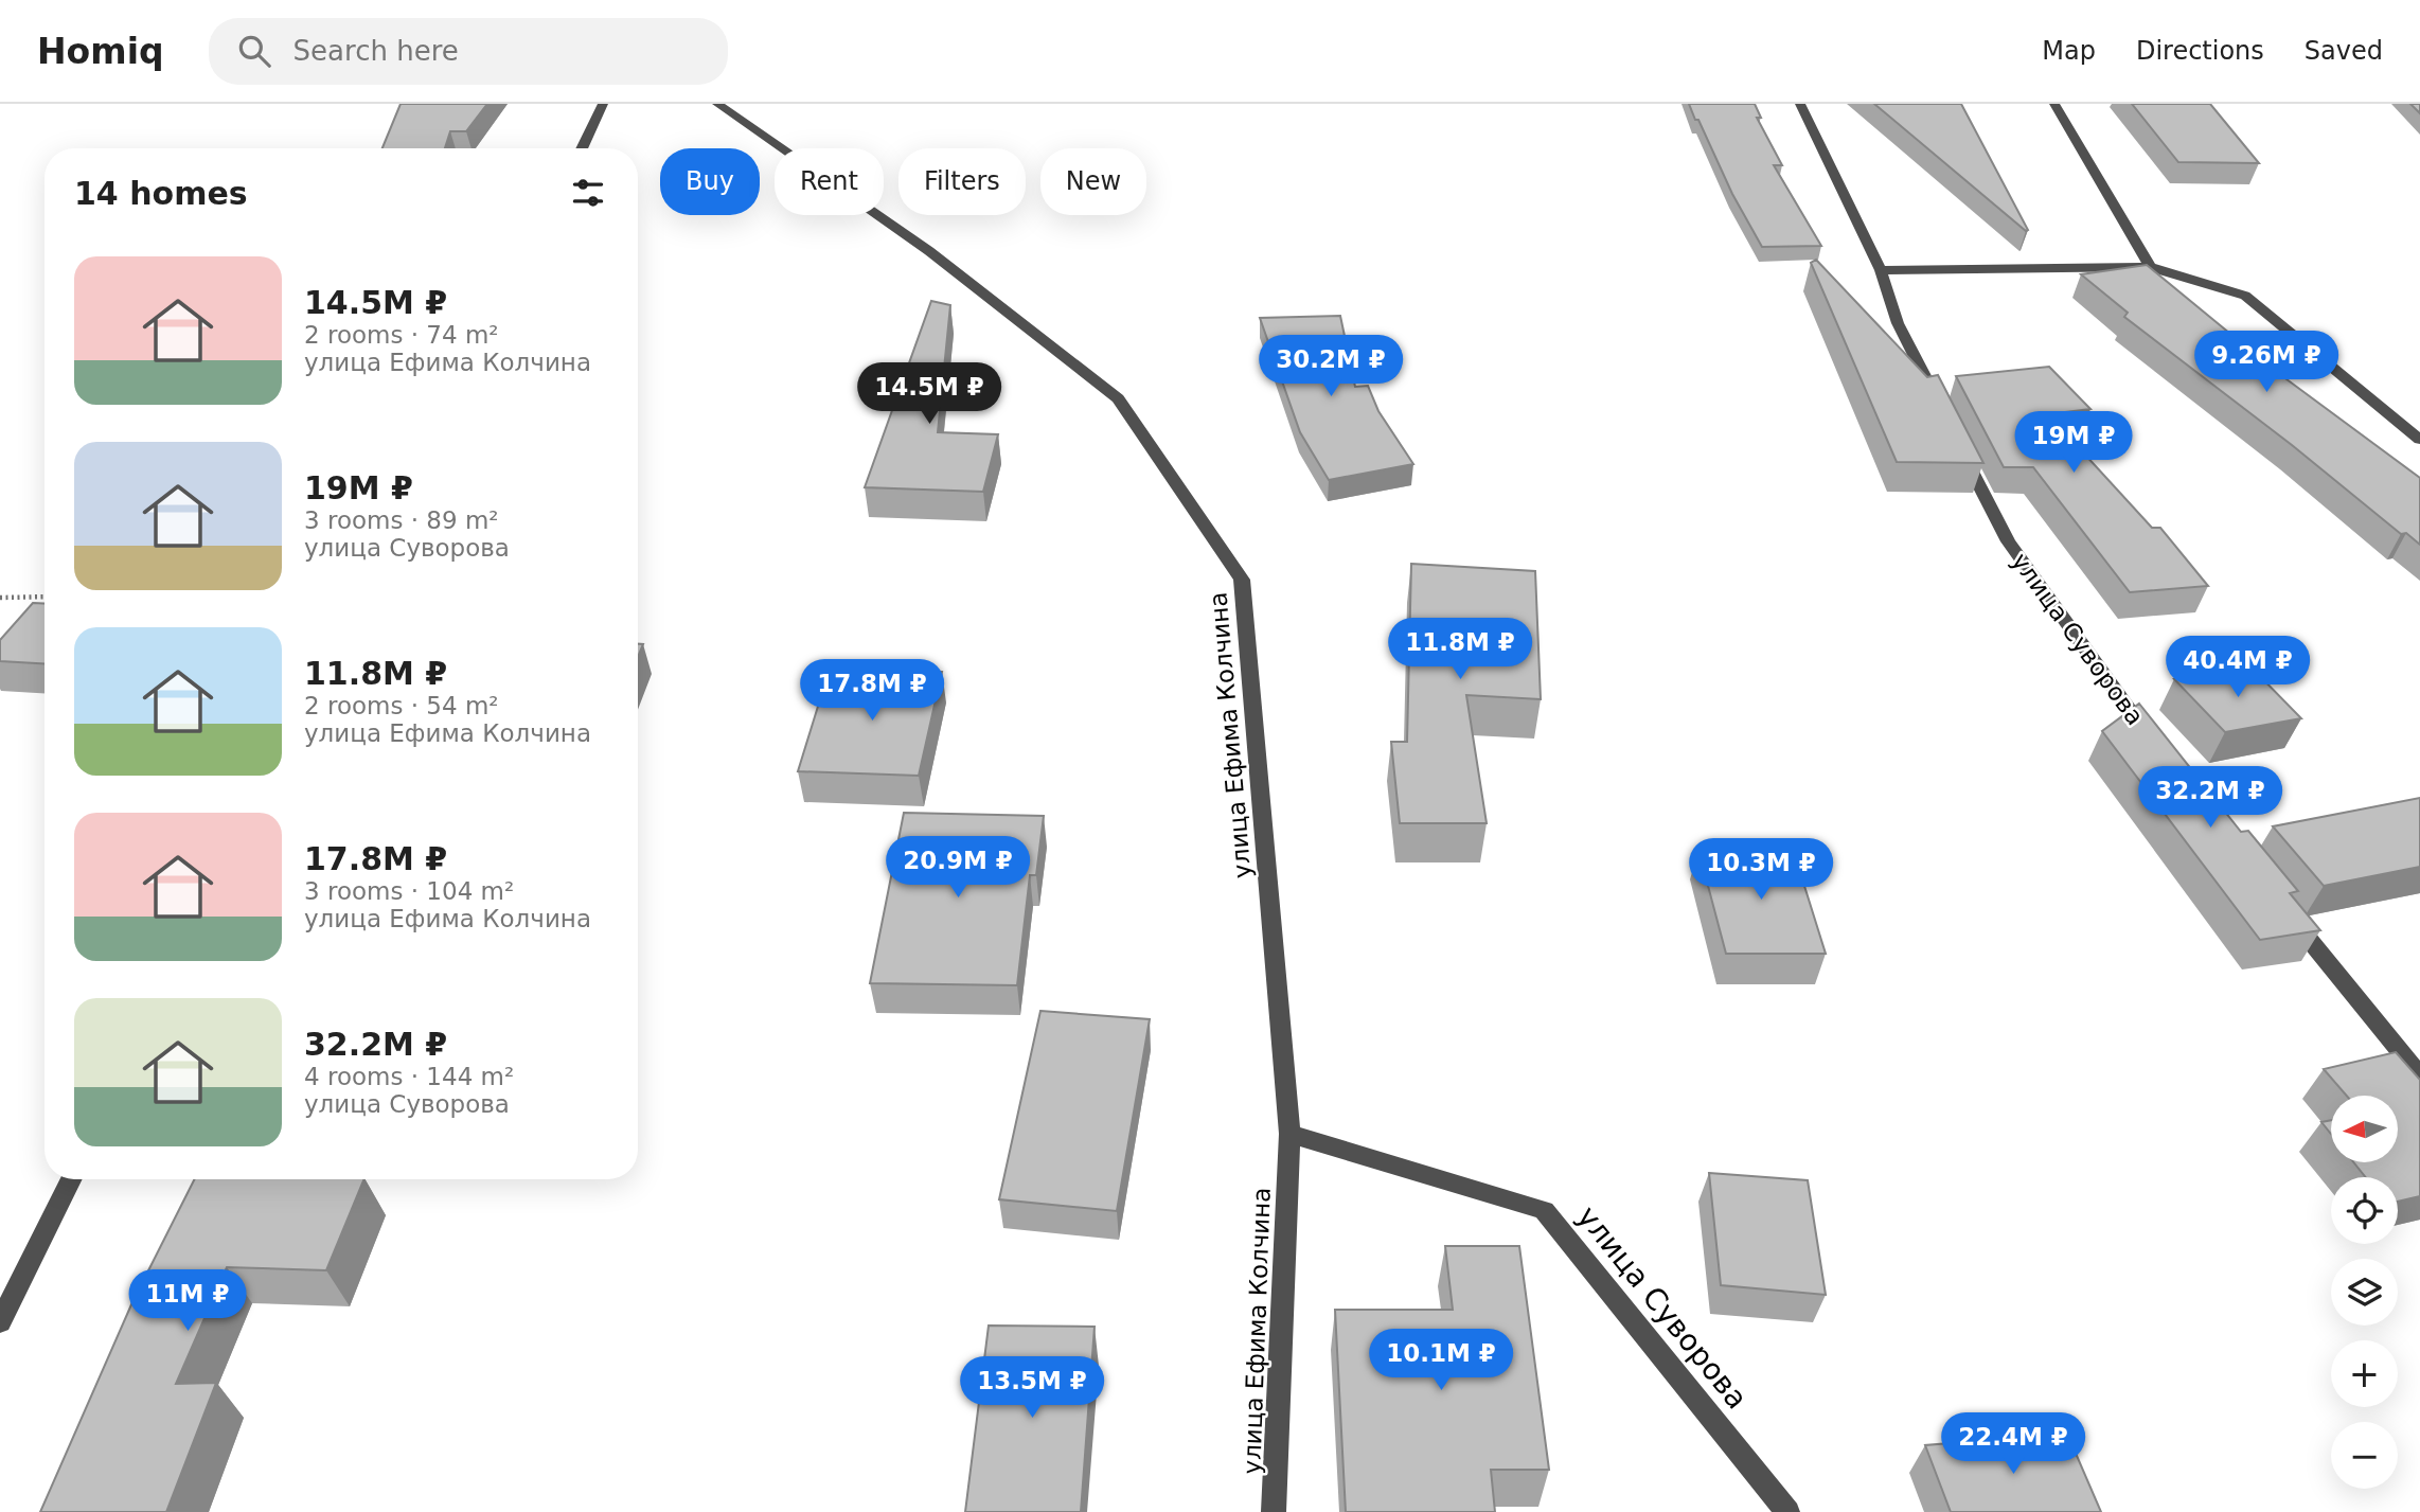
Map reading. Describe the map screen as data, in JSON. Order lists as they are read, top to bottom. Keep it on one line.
{"streets":{"street":["улица Суворова","улица Ефима Колчина"]},"crossings":[["улица Суворова","улица Ефима Колчина"]],"north":"left","page":{"header":"Homiq","search":"Search here","nav":["Map","Directions","Saved"],"chip":["Buy","Rent","Filters","New"],"heading":"14 homes","list":[{"name":"14.5M ₽","note":"2 rooms · 74 m² · улица Ефима Колчина"},{"name":"19M ₽","note":"3 rooms · 89 m² · улица Суворова"},{"name":"11.8M ₽","note":"2 rooms · 54 m² · улица Ефима Колчина"},{"name":"17.8M ₽","note":"3 rooms · 104 m² · улица Ефима Колчина"},{"name":"32.2M ₽","note":"4 rooms · 144 m² · улица Суворова"}],"price":["9.26M ₽","30.2M ₽","14.5M ₽","19M ₽","11.8M ₽","40.4M ₽","17.8M ₽","32.2M ₽","20.9M ₽","10.3M ₽","11M ₽","10.1M ₽","13.5M ₽","22.4M ₽"],"map_buttons":["+","−"]}}
